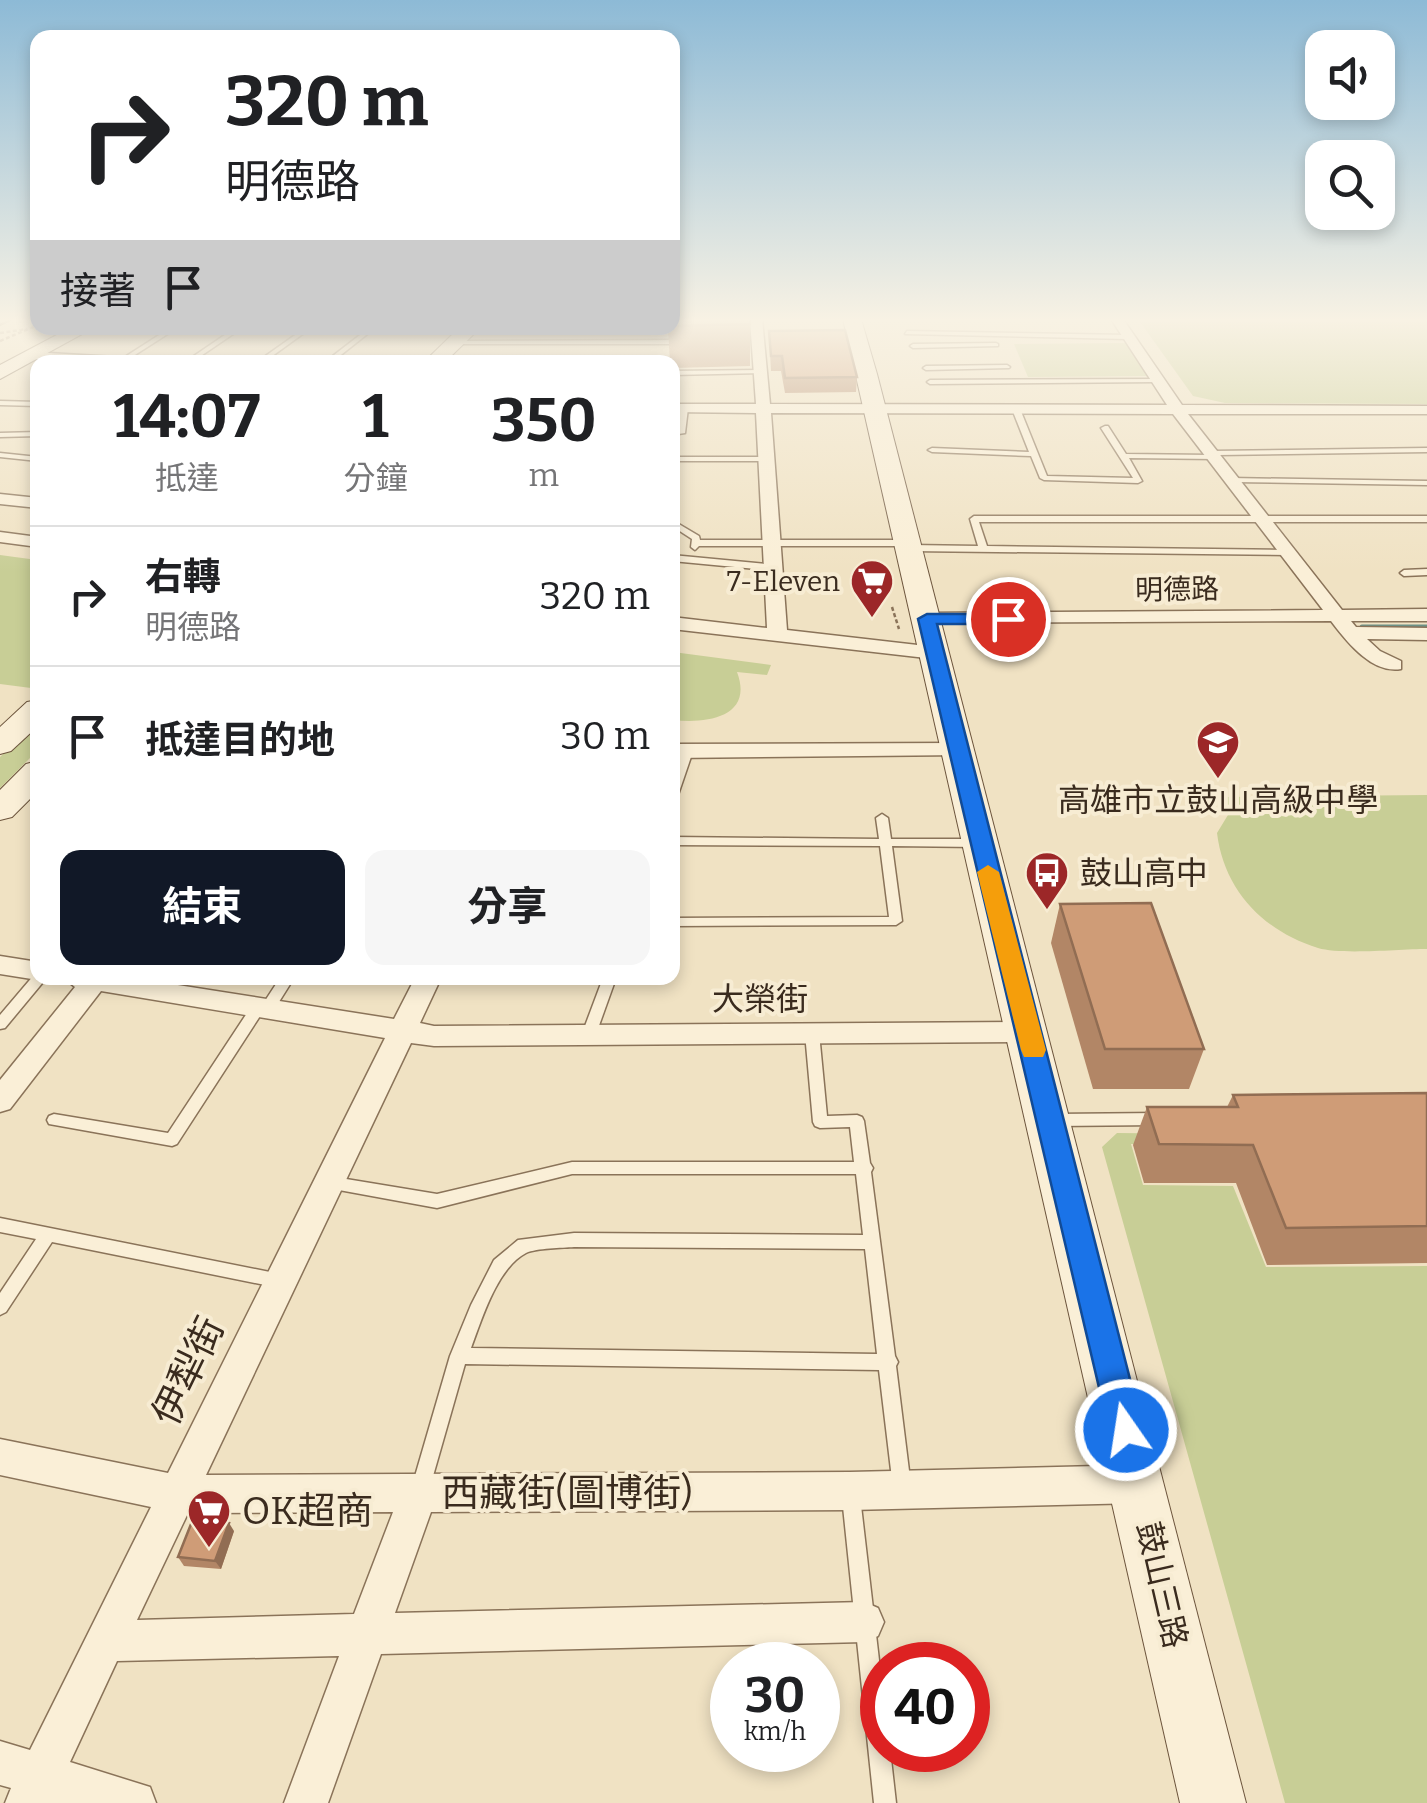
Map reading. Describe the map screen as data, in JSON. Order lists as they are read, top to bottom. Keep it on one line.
{"streets":{"street":["明德路","大榮街","伊犁街","西藏街(圖博街)","鼓山三路"]},"crossings":[["明德路","鼓山三路"],["大榮街","伊犁街"],["大榮街","鼓山三路"],["伊犁街","西藏街(圖博街)"],["西藏街(圖博街)","鼓山三路"]],"places":{"supermarket":["7-Eleven","OK超商"],"school or university":["高雄市立鼓山高級中學"],"bus stop":["鼓山高中"]},"page":{"turn":["320 m","明德路"],"then":"接著","eta":["14:07","抵達","1","分鐘","350","m"],"list":[{"name":"右轉","note":"明德路","value":"320 m"},{"name":"抵達目的地","value":"30 m"}],"buttons":["結束","分享"],"speed":"30 km/h","limit":"40"}}
